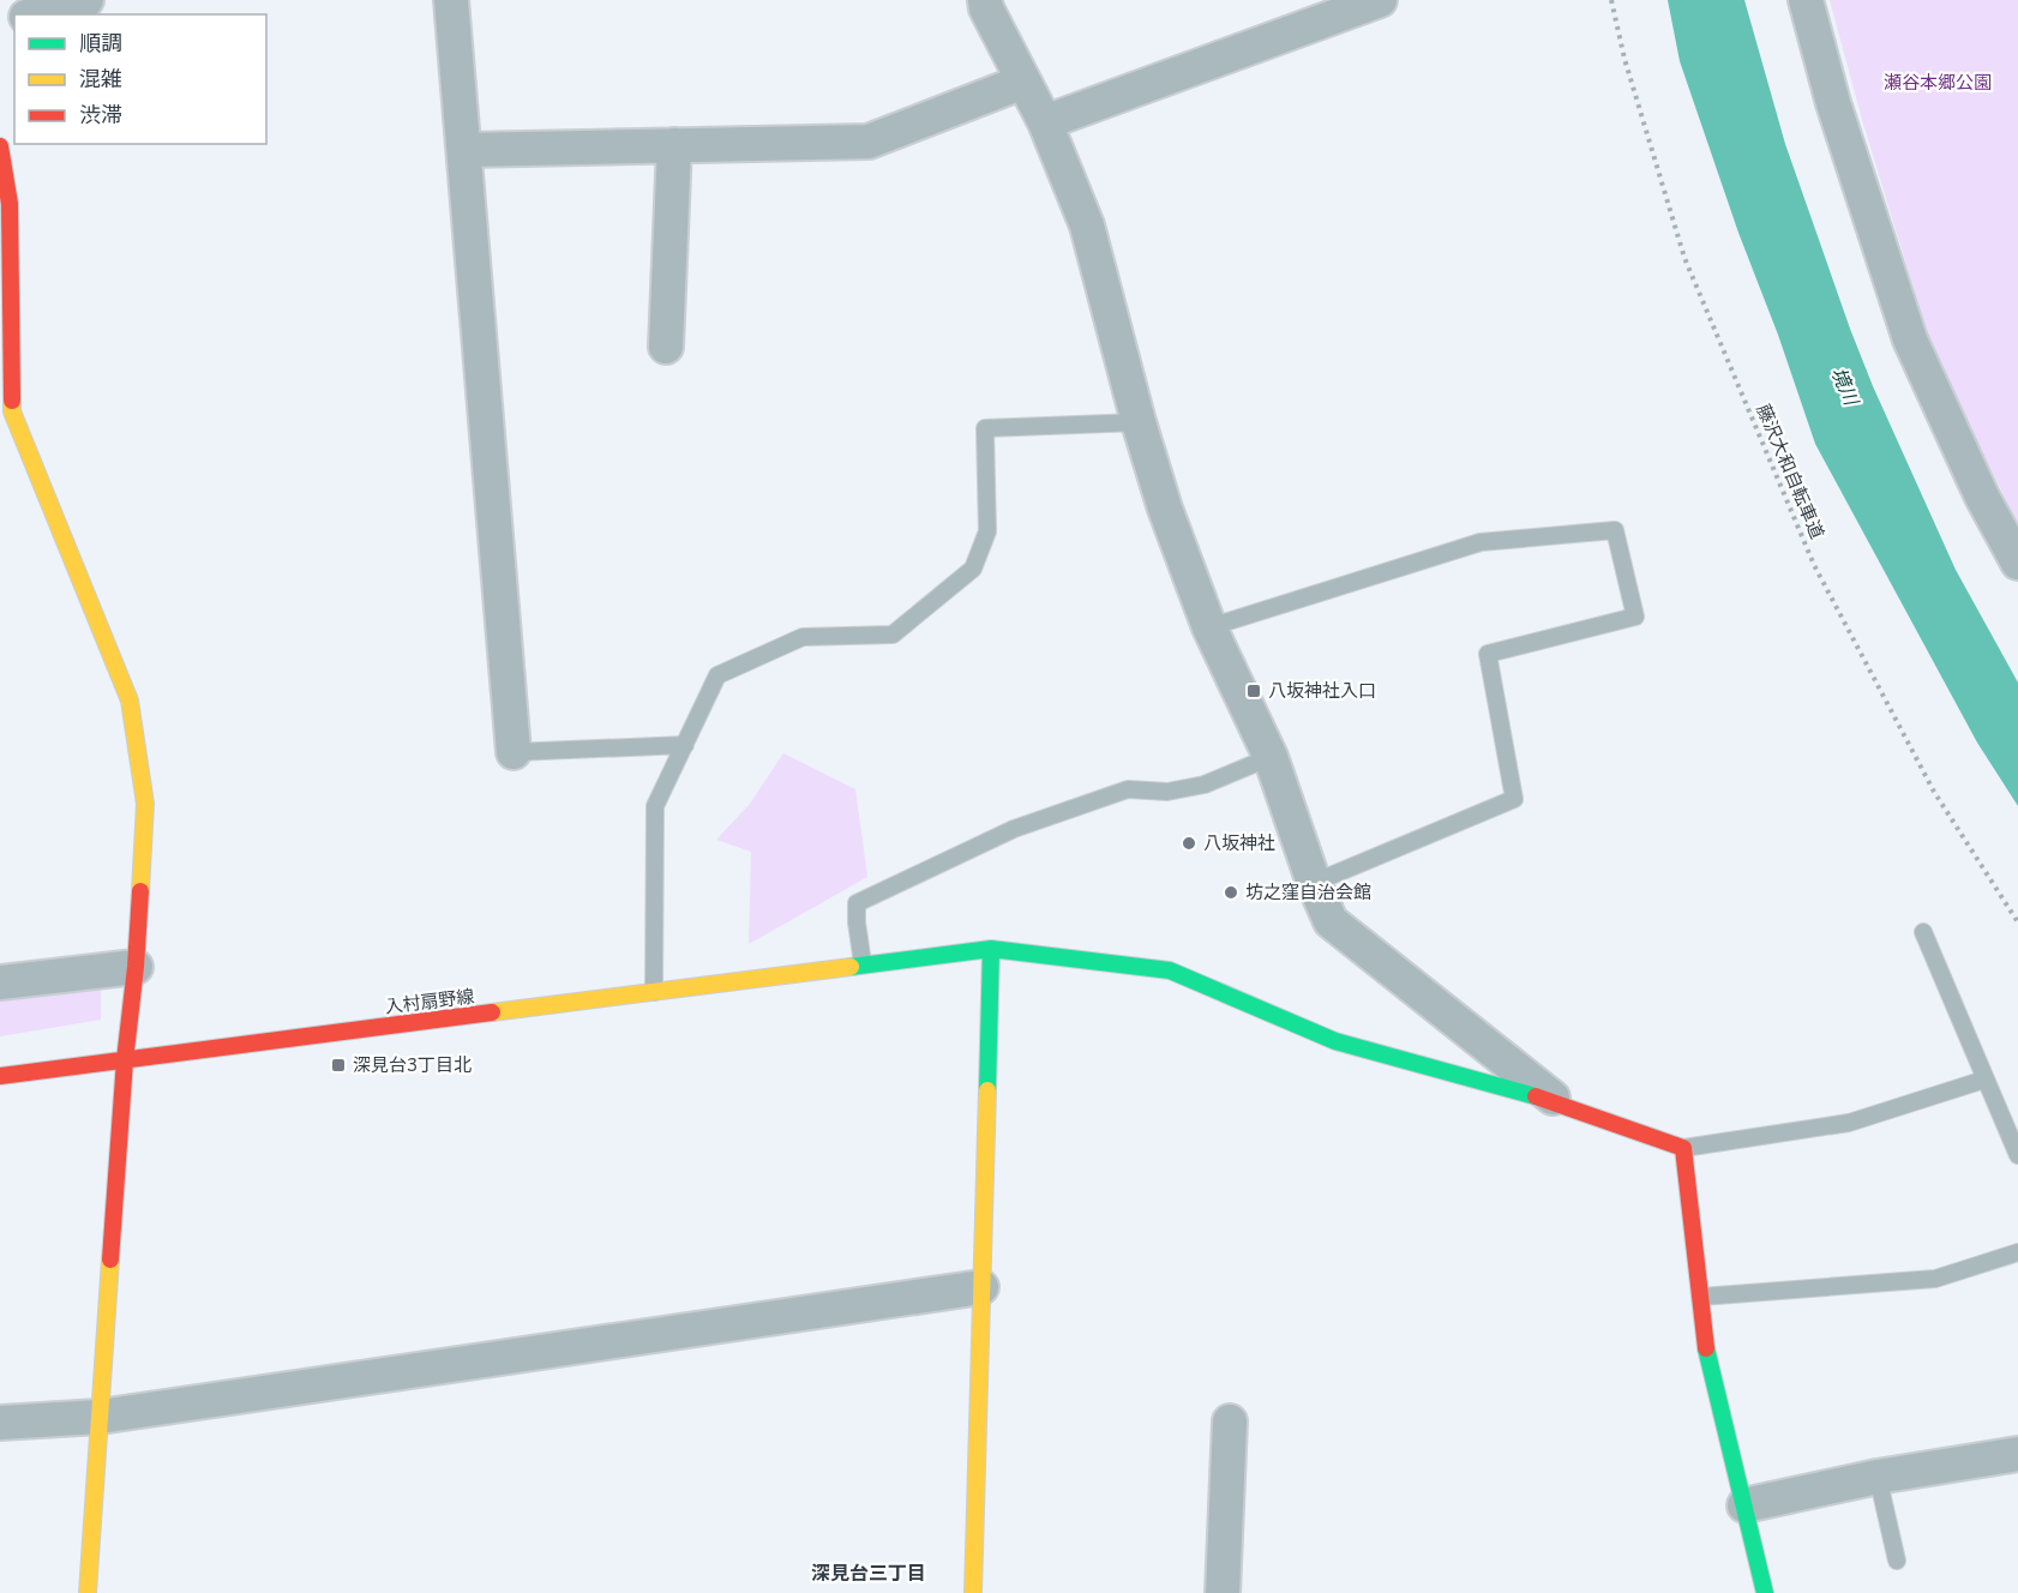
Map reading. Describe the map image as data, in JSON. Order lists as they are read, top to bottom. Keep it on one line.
{"streets":{"street":["入村扇野線"],"path":["藤沢大和自転車道"]},"districts":["深見台三丁目"],"water":["境川"],"parks":["瀬谷本郷公園"],"places":{"transit":["八坂神社入口","深見台3丁目北"],"other":["八坂神社","坊之窪自治会館"]},"legend":["順調","混雑","渋滞"]}
